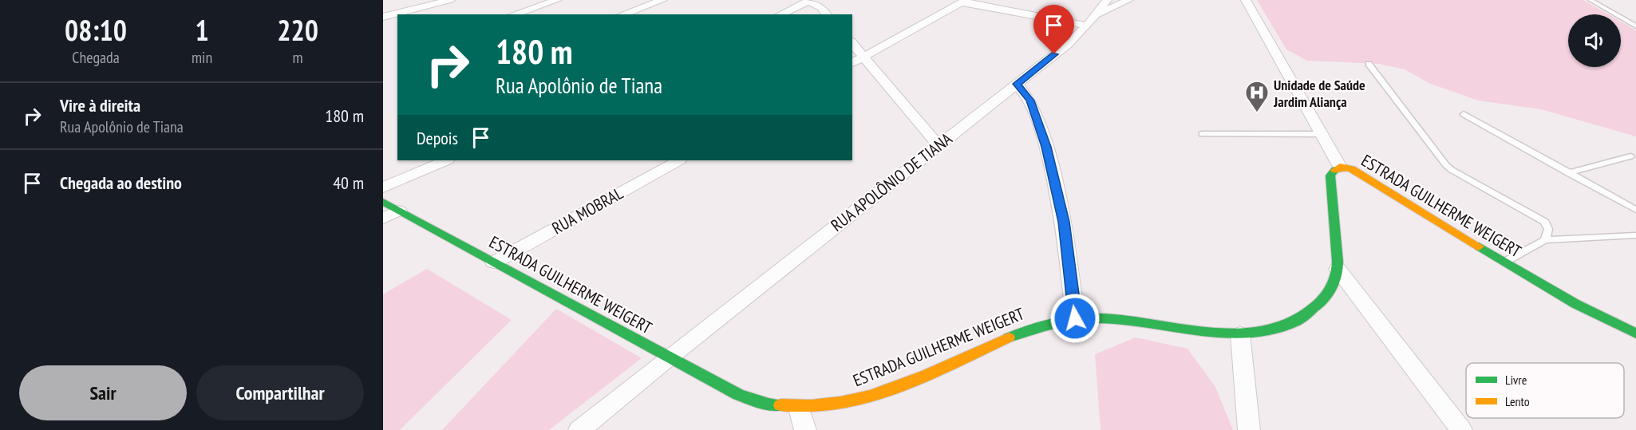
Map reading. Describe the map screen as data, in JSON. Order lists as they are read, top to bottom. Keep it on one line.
{"streets":{"street":["RUA APOLÔNIO DE TIANA","ESTRADA GUILHERME WEIGERT","RUA MOBRAL"]},"crossings":[["RUA APOLÔNIO DE TIANA","ESTRADA GUILHERME WEIGERT"],["ESTRADA GUILHERME WEIGERT","RUA MOBRAL"]],"places":{"hospital":["Unidade de Saúde Jardim Aliança"]},"legend":["Livre","Lento"],"page":{"eta":["08:10","Chegada","1","min","220","m"],"turn":["180 m","Rua Apolônio de Tiana"],"list":[{"name":"Vire à direita","note":"Rua Apolônio de Tiana","value":"180 m"},{"name":"Chegada ao destino","value":"40 m"}],"then":"Depois","buttons":["Sair","Compartilhar"]}}
